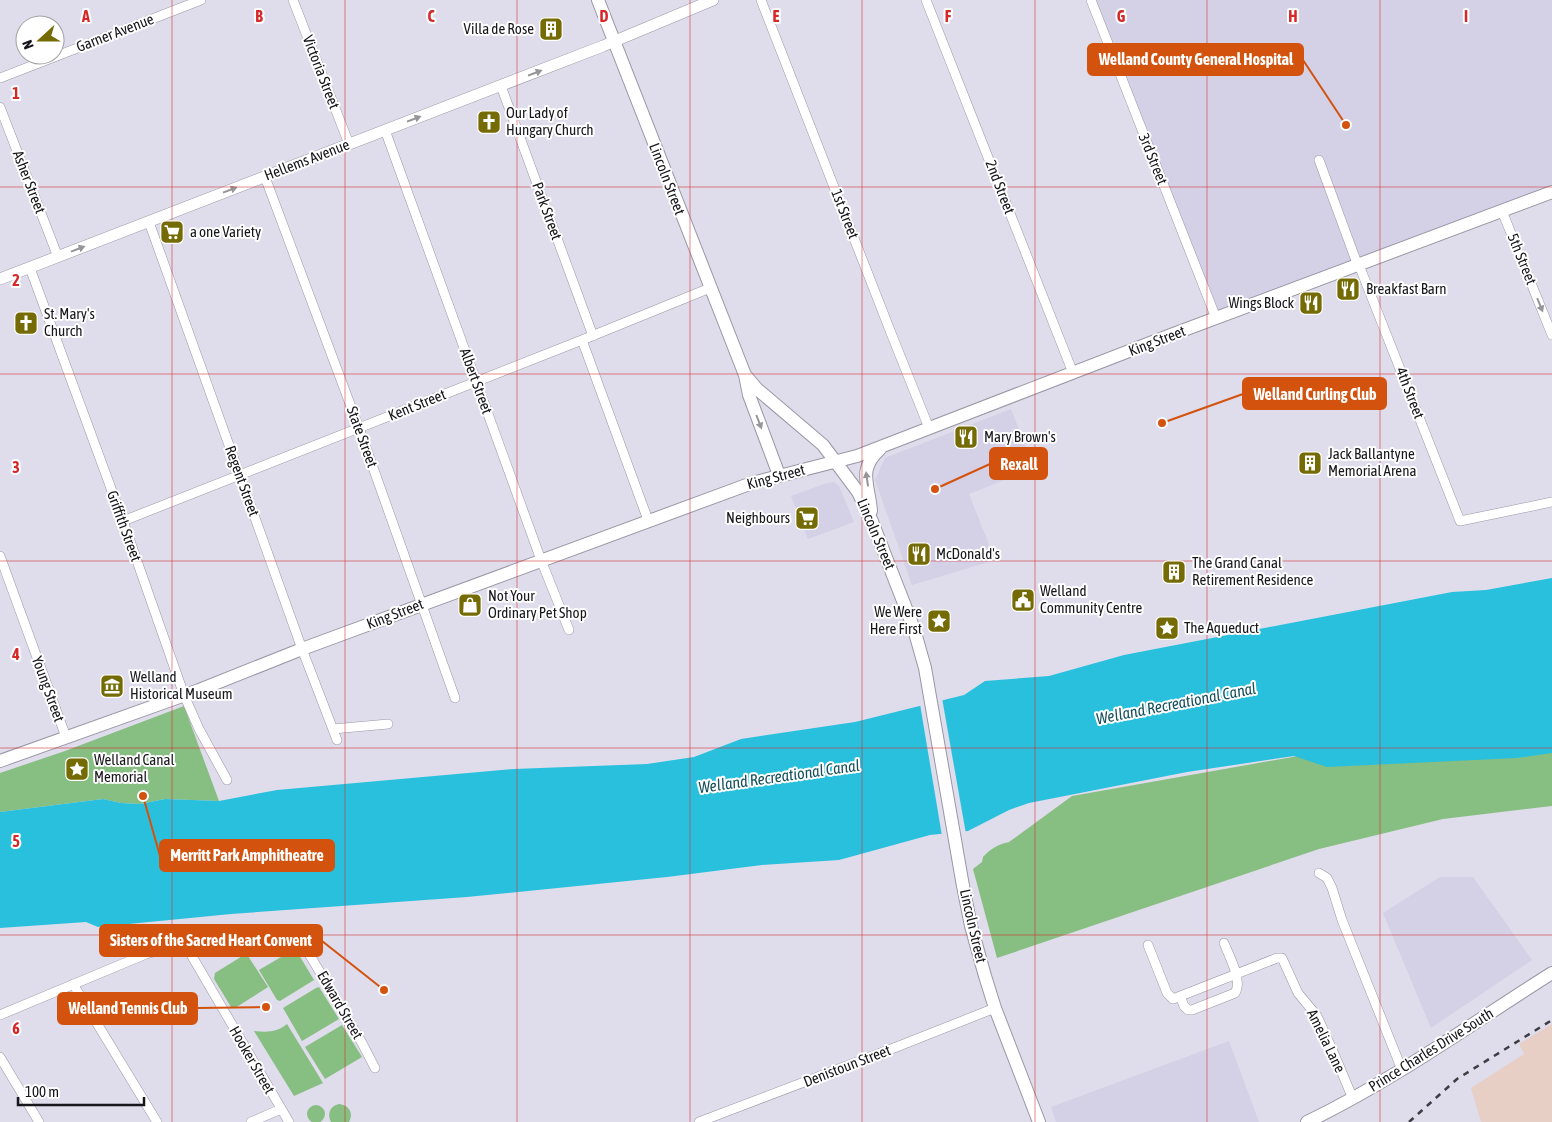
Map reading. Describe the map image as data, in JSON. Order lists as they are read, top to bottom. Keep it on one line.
{"streets":{"main road":["Lincoln Street","King Street","Prince Charles Drive South"],"street":["Garner Avenue","Victoria Street","3rd Street","Hellems Avenue","Asher Street","2nd Street","Park Street","1st Street","5th Street","Albert Street","4th Street","Kent Street","State Street","Regent Street","Griffith Street","Young Street","Edward Street","Amelia Lane","Hooker Street","Denistoun Street"]},"crossings":[["Victoria Street","Hellems Avenue"],["3rd Street","King Street"],["Hellems Avenue","Lincoln Street"],["Hellems Avenue","Asher Street"],["Hellems Avenue","Park Street"],["Hellems Avenue","Albert Street"],["Hellems Avenue","State Street"],["Hellems Avenue","Regent Street"],["Hellems Avenue","Griffith Street"],["Lincoln Street","King Street"],["Lincoln Street","Kent Street"],["Lincoln Street","Denistoun Street"],["2nd Street","King Street"],["Park Street","Kent Street"],["1st Street","King Street"],["5th Street","King Street"],["King Street","Albert Street"],["King Street","4th Street"],["King Street","State Street"],["King Street","Regent Street"],["King Street","Griffith Street"],["King Street","Young Street"],["Albert Street","Kent Street"],["Kent Street","State Street"],["Kent Street","Regent Street"],["Kent Street","Griffith Street"],["Edward Street","Hooker Street"],["Amelia Lane","Prince Charles Drive South"]],"one_way":["Hellems Avenue","5th Street"],"water":["Welland Recreational Canal"],"places":{"building":["Villa de Rose","Jack Ballantyne Memorial Arena","The Grand Canal Retirement Residence"],"church":["Our Lady of Hungary Church","St. Mary's Church"],"other":["Welland County General Hospital","Welland Curling Club","Rexall","Merritt Park Amphitheatre","Sisters of the Sacred Heart Convent","Welland Tennis Club"],"supermarket":["a one Variety","Neighbours"],"restaurant":["Breakfast Barn","Wings Block","Mary Brown's","McDonald's"],"public building":["Welland Community Centre"],"shop":["Not Your Ordinary Pet Shop"],"place":["We Were Here First","The Aqueduct","Welland Canal Memorial"],"museum":["Welland Historical Museum"]},"scale_bar":"100 m","north":"left","grid":{"columns":["A","B","C","D","E","F","G","H","I"],"rows":["1","2","3","4","5","6"]}}
